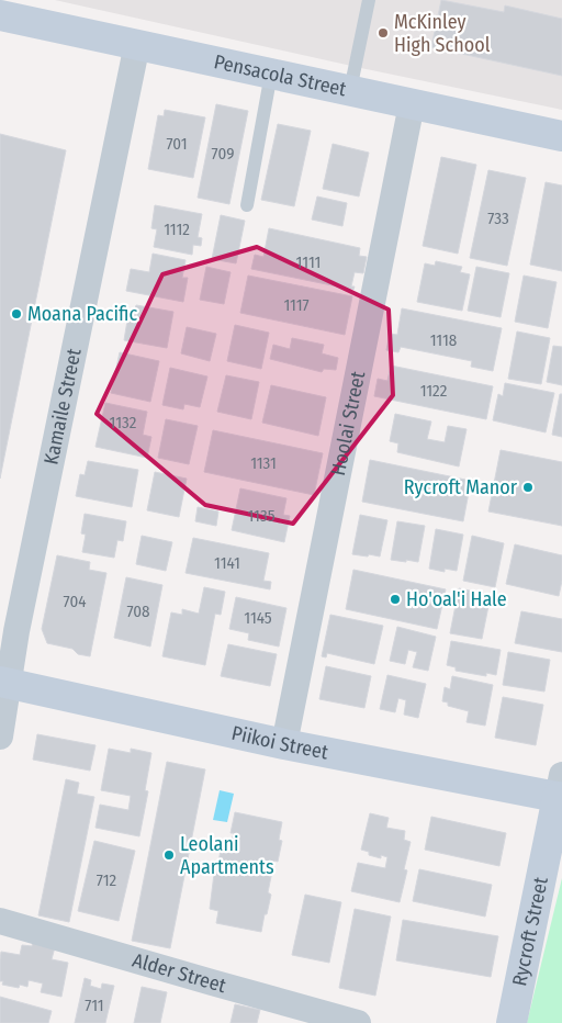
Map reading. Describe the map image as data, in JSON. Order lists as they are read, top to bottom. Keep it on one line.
{"streets":{"main road":["Pensacola Street","Piikoi Street","Rycroft Street"],"street":["Kamaile Street","Hoolai Street","Alder Street"]},"crossings":[["Pensacola Street","Kamaile Street"],["Pensacola Street","Hoolai Street"],["Kamaile Street","Piikoi Street"],["Hoolai Street","Piikoi Street"],["Piikoi Street","Rycroft Street"]],"places":["McKinley High School","Moana Pacific","Rycroft Manor","Ho'oal'i Hale","Leolani Apartments"],"house_numbers":["701","709","733","1112","1111","1117","1118","1122","1132","1131","1135","1141","704","708","1145","712","711"]}
